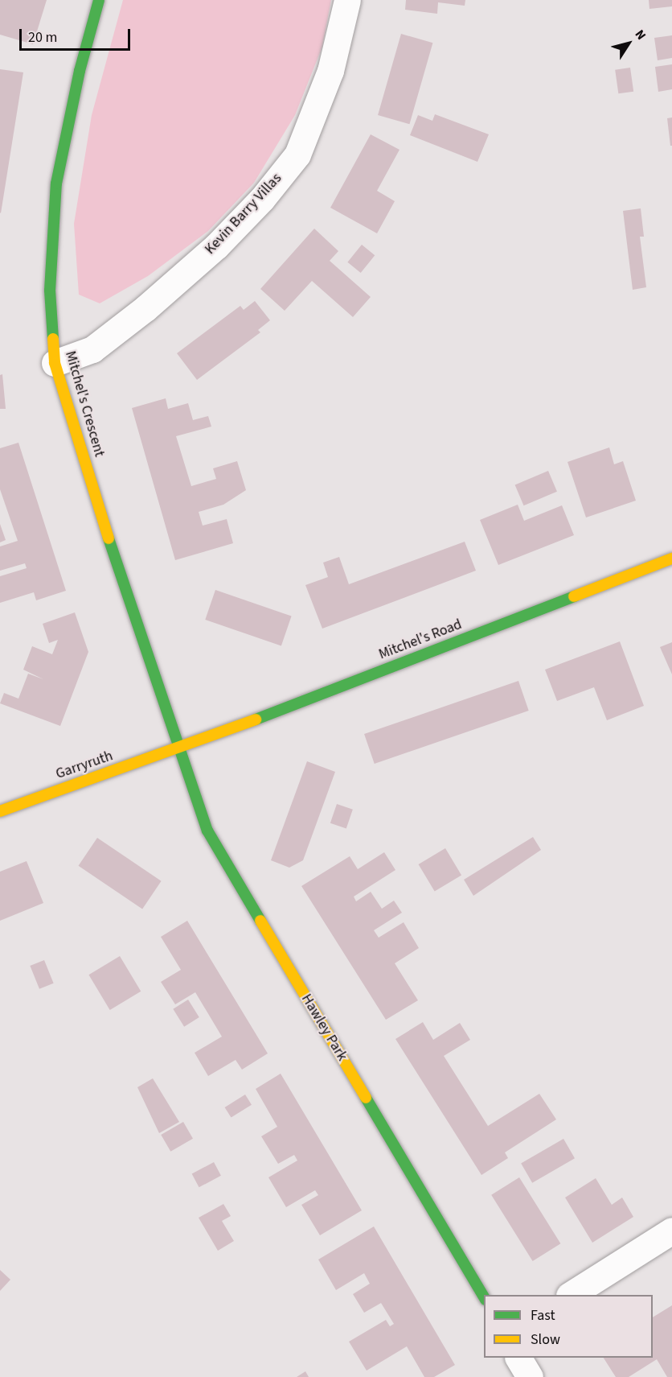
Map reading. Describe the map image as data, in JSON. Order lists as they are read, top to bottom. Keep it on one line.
{"streets":{"street":["Kevin Barry Villas","Mitchel's Crescent","Mitchel's Road","Garryruth","Hawley Park"]},"crossings":[["Kevin Barry Villas","Mitchel's Crescent"],["Mitchel's Crescent","Mitchel's Road"],["Mitchel's Crescent","Garryruth"],["Mitchel's Crescent","Hawley Park"],["Mitchel's Road","Garryruth"],["Mitchel's Road","Hawley Park"],["Garryruth","Hawley Park"]],"legend":["Fast","Slow"],"scale_bar":"20 m","north":"top right"}
